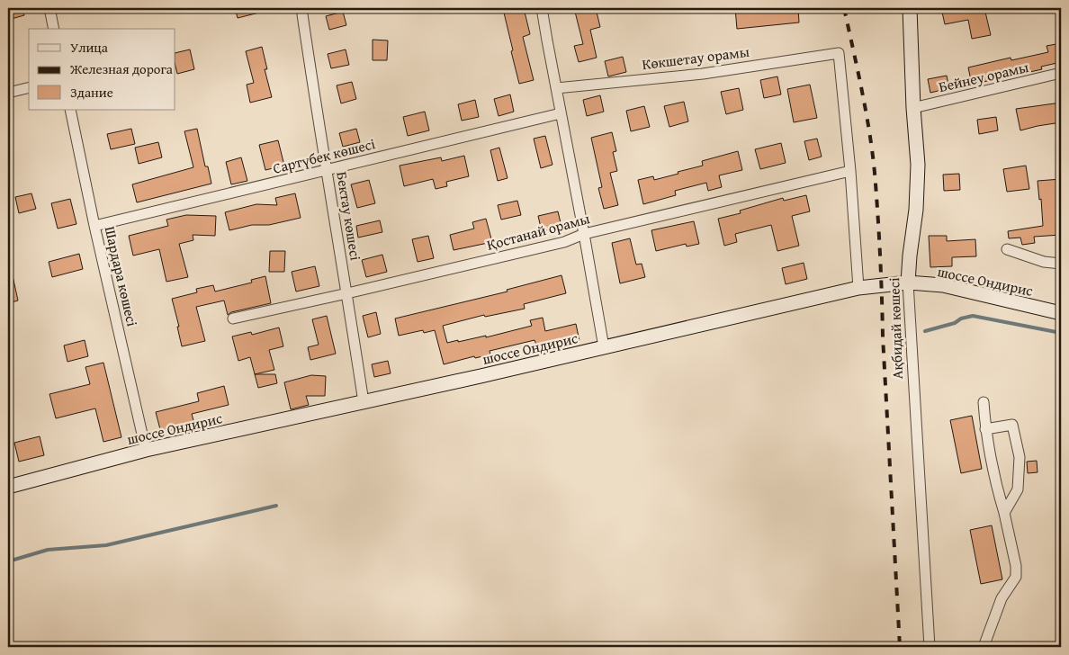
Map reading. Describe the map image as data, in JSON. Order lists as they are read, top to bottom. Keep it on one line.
{"streets":{"main road":["шоссе Ондирис","Ақбидай көшесі"],"street":["Көкшетау орамы","Бейнеу орамы","Сартүбек көшесі","Бектау көшесі","Қостанай орамы","Шардара көшесі"]},"crossings":[["Көкшетау орамы","Қостанай орамы"],["Бейнеу орамы","Ақбидай көшесі"],["Сартүбек көшесі","Бектау көшесі"],["Сартүбек көшесі","Шардара көшесі"],["Бектау көшесі","Қостанай орамы"],["Бектау көшесі","шоссе Ондирис"],["Шардара көшесі","шоссе Ондирис"],["шоссе Ондирис","Ақбидай көшесі"]],"legend":["Улица","Железная дорога","Здание"]}
